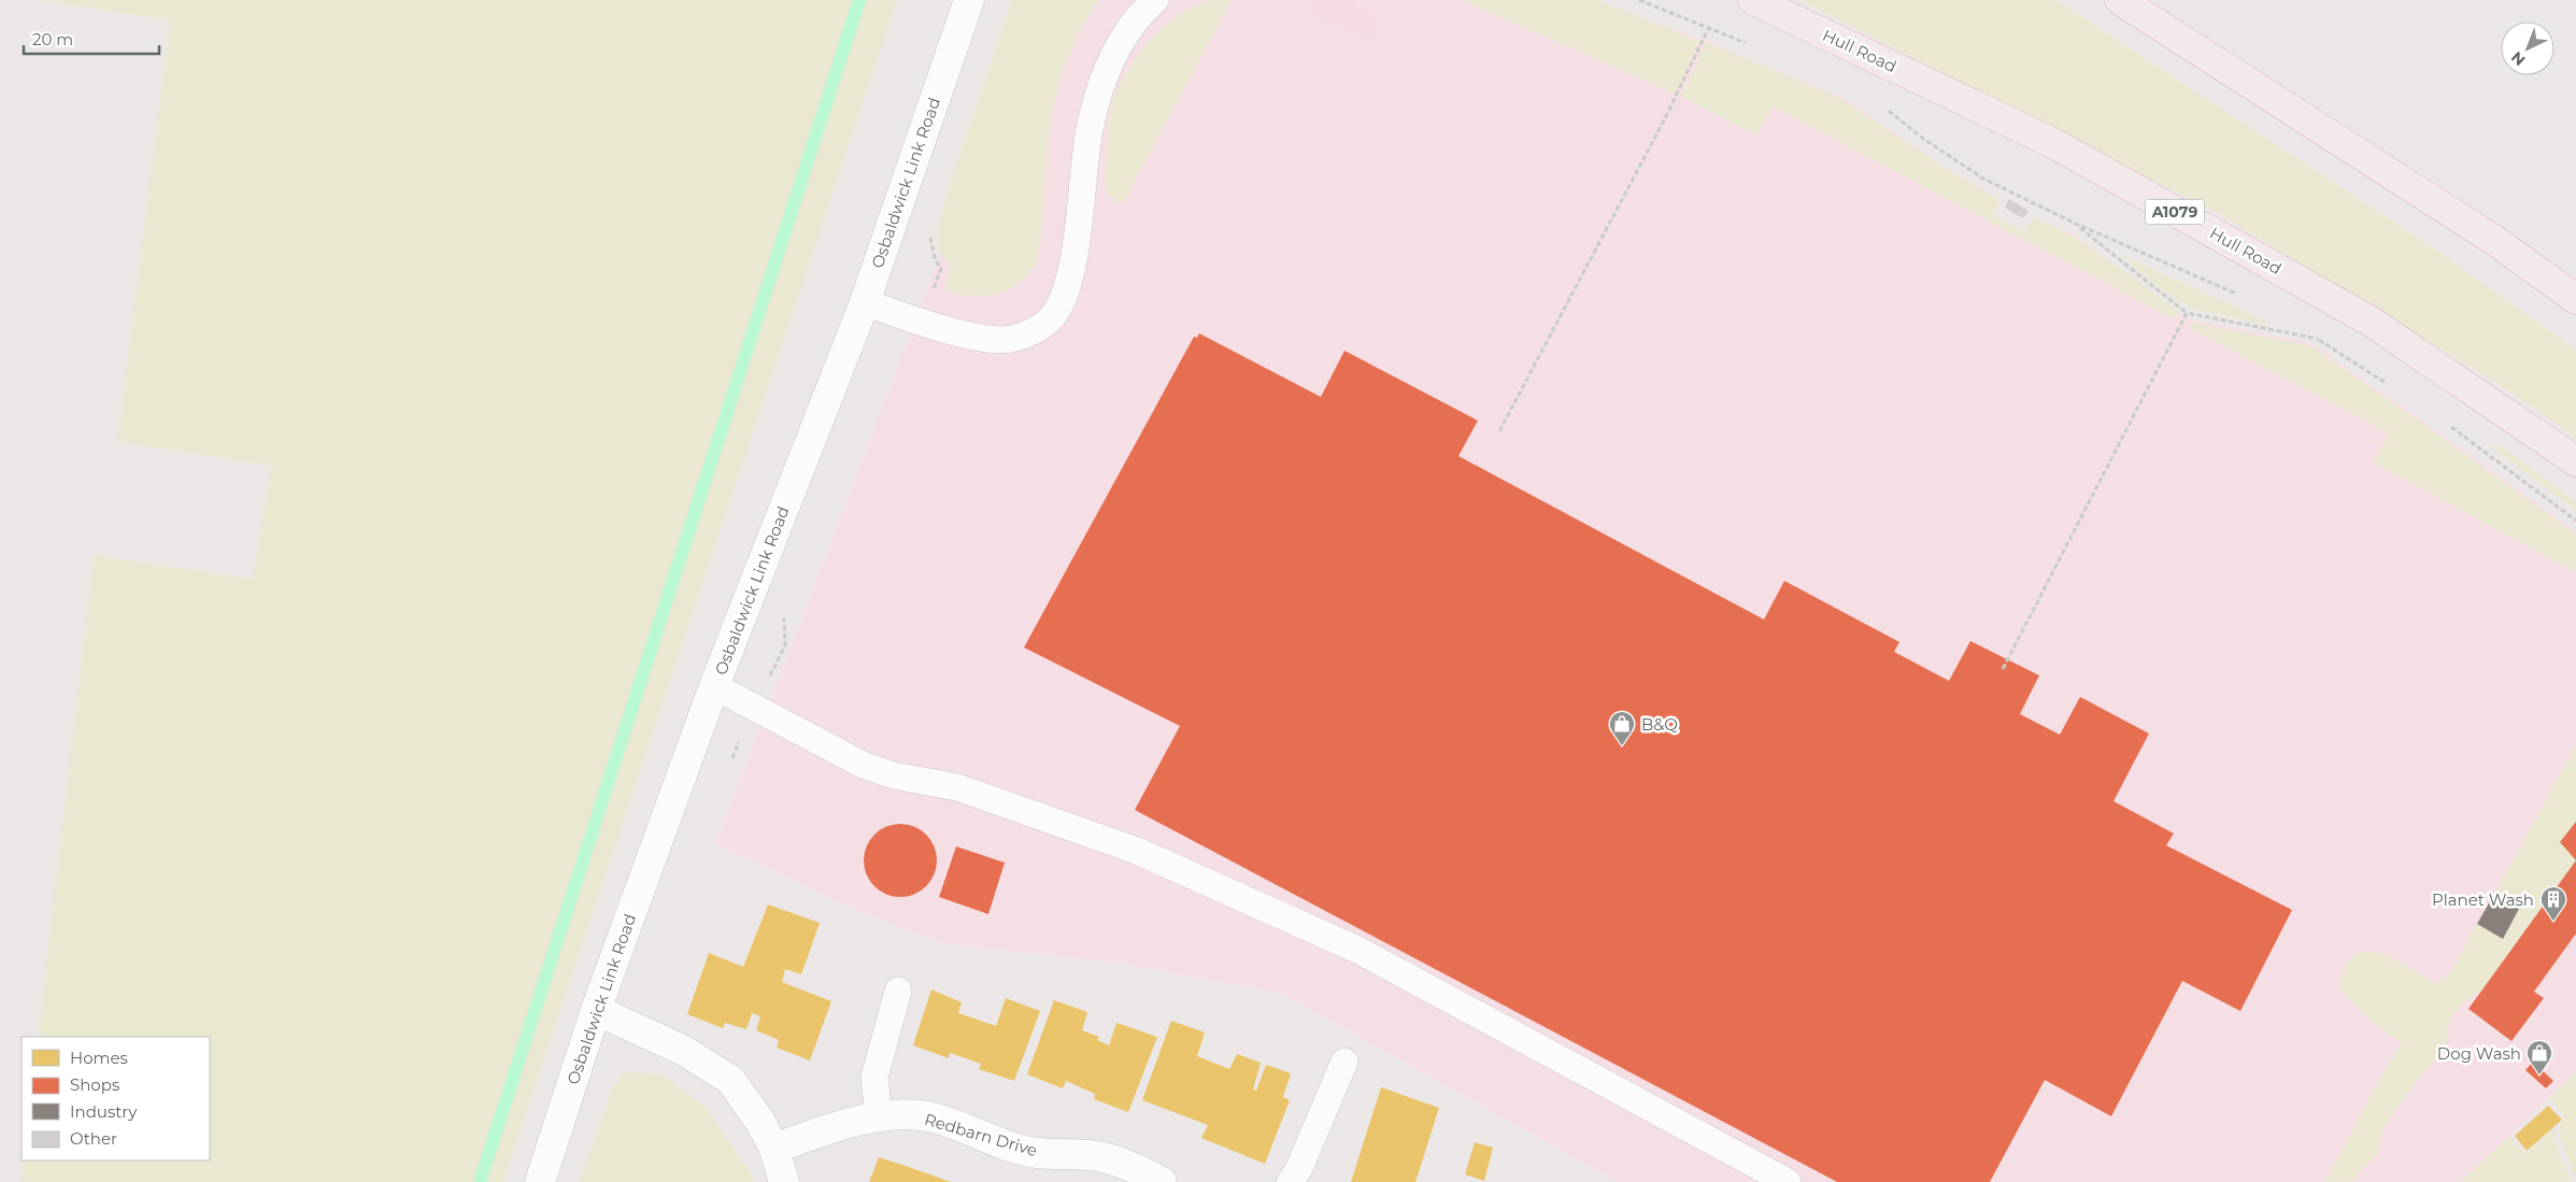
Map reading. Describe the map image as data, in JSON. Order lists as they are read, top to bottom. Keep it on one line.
{"streets":{"main road":["Hull Road","A1079"],"street":["Osbaldwick Link Road","Redbarn Drive"]},"places":{"shop":["B&Q","Dog Wash"],"building":["Planet Wash"]},"legend":["Homes","Shops","Industry","Other"],"scale_bar":"20 m","north":"bottom left"}
